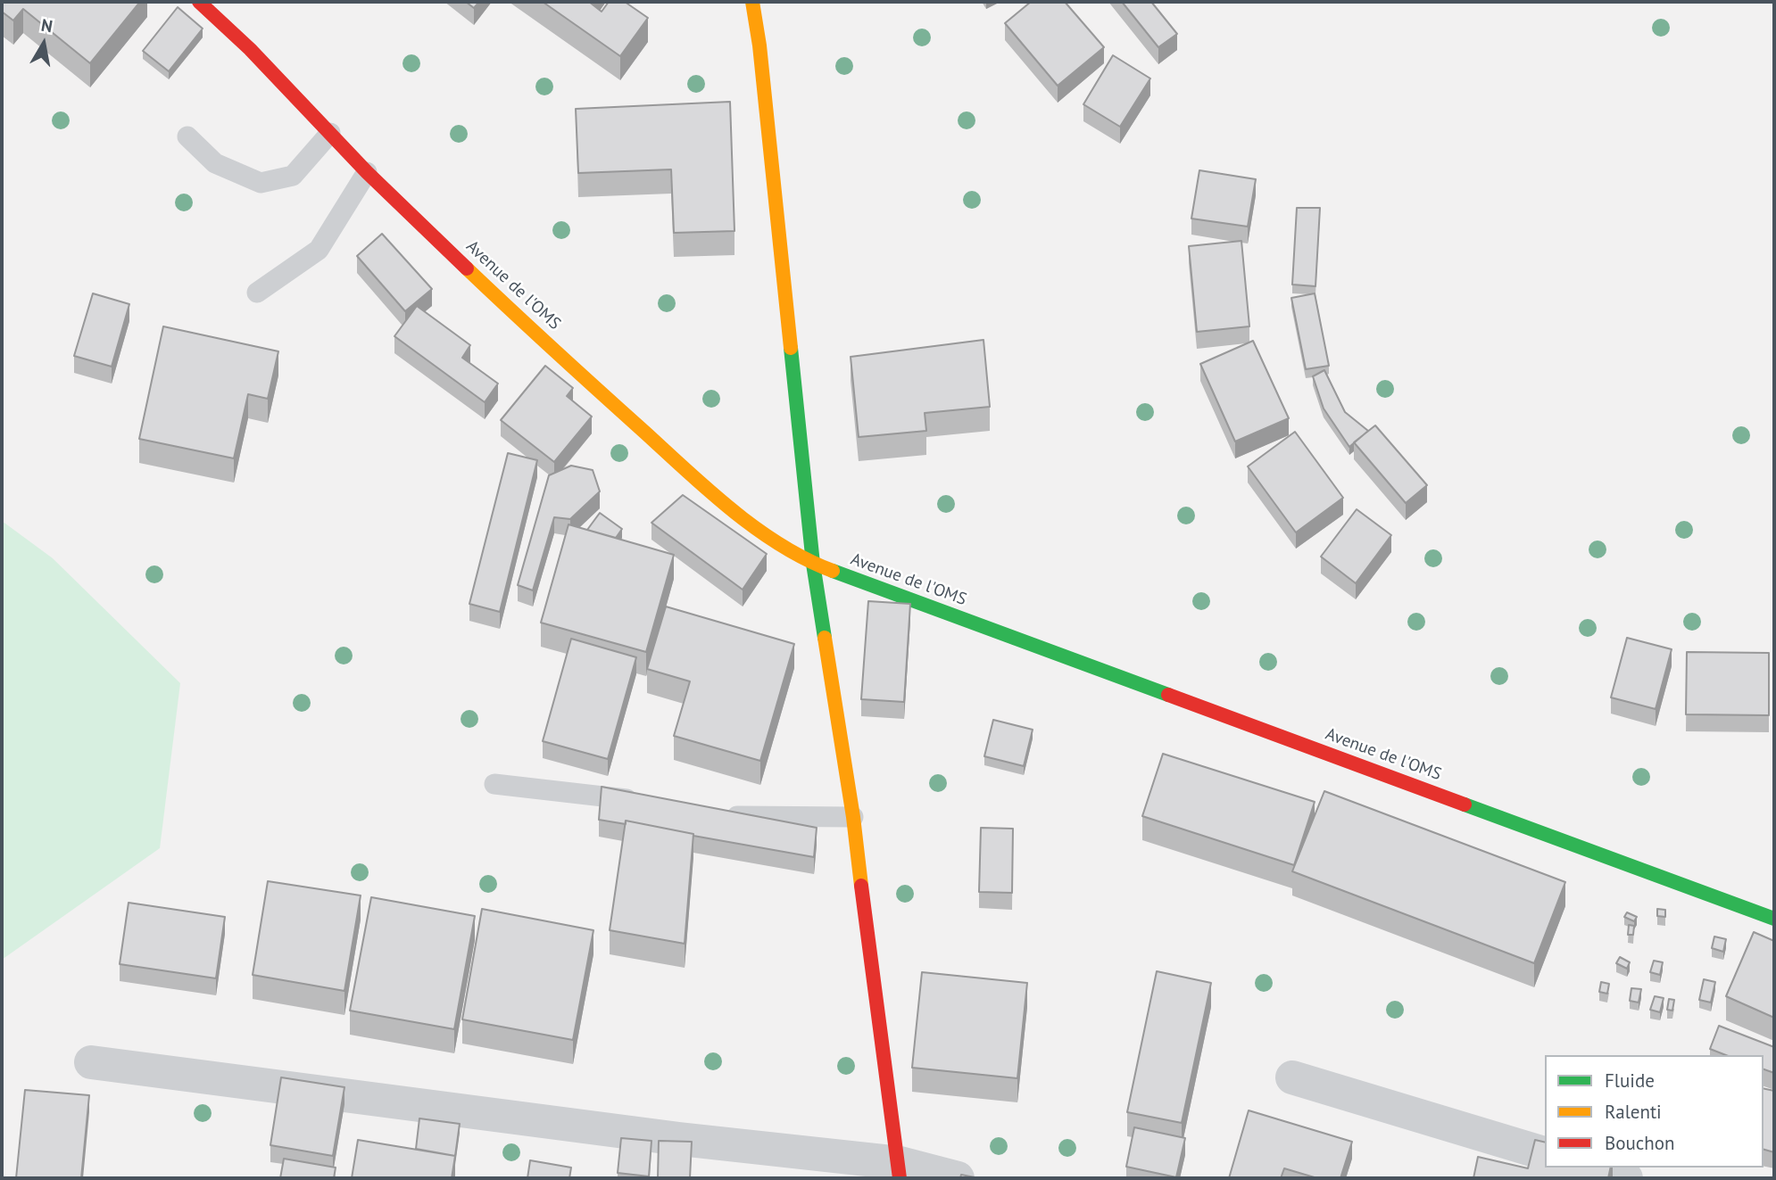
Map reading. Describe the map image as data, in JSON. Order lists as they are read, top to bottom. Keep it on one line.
{"streets":{"street":["Avenue de l'OMS"]},"legend":["Fluide","Ralenti","Bouchon"],"north":"top"}
